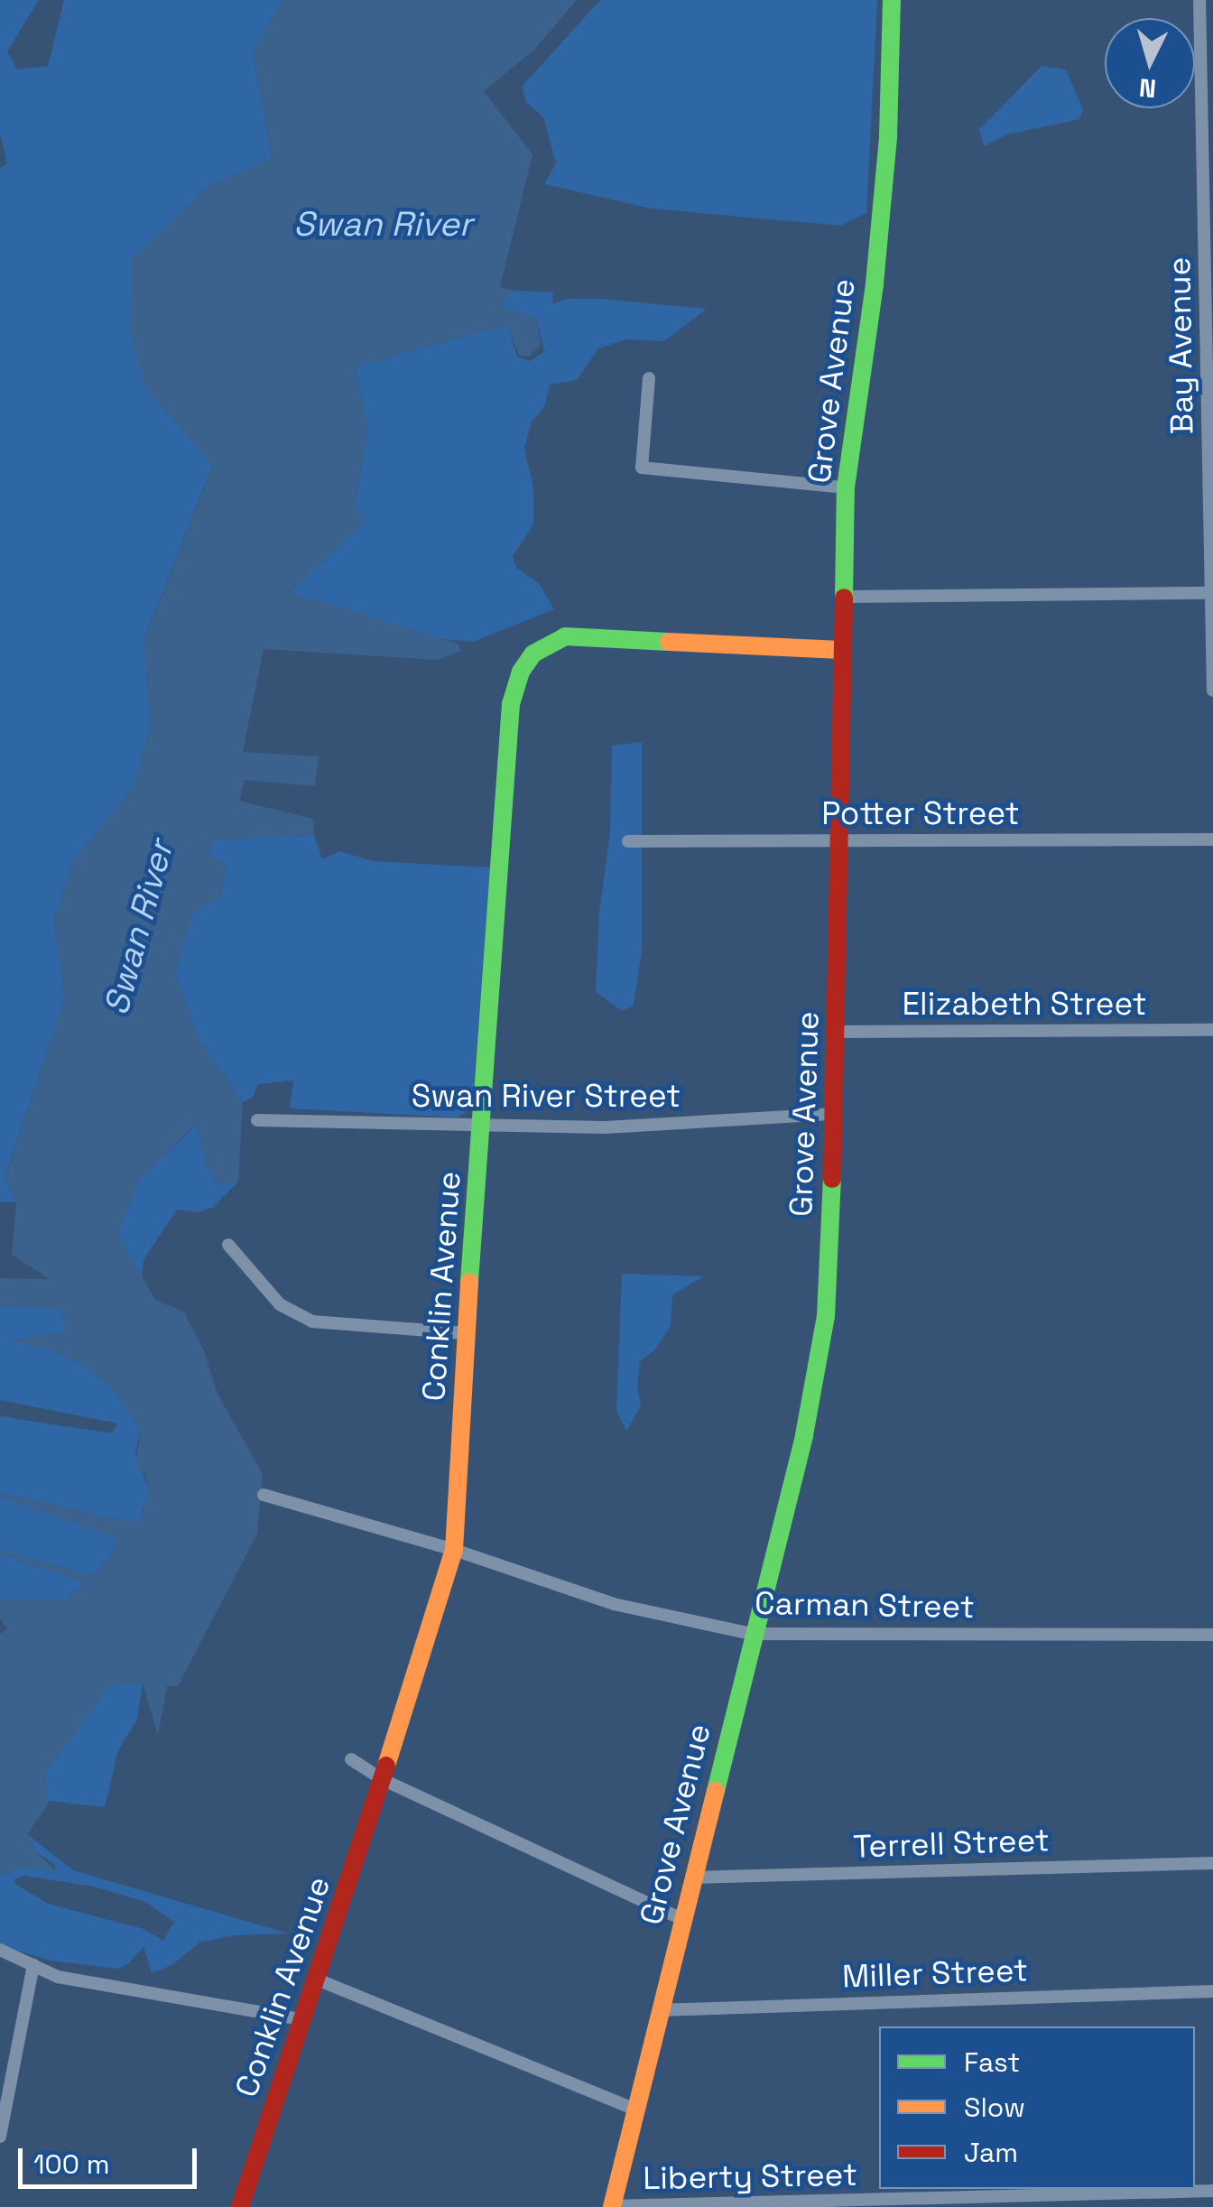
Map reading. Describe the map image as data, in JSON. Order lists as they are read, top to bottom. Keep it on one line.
{"streets":{"street":["Bay Avenue","Grove Avenue","Potter Street","Elizabeth Street","Swan River Street","Conklin Avenue","Carman Street","Terrell Street","Miller Street","Liberty Street"]},"crossings":[["Grove Avenue","Potter Street"],["Grove Avenue","Elizabeth Street"],["Grove Avenue","Swan River Street"],["Grove Avenue","Conklin Avenue"],["Grove Avenue","Carman Street"],["Grove Avenue","Terrell Street"],["Grove Avenue","Miller Street"],["Grove Avenue","Liberty Street"],["Swan River Street","Conklin Avenue"],["Conklin Avenue","Carman Street"]],"water":["Swan River"],"legend":["Fast","Slow","Jam"],"scale_bar":"100 m","north":"bottom"}
